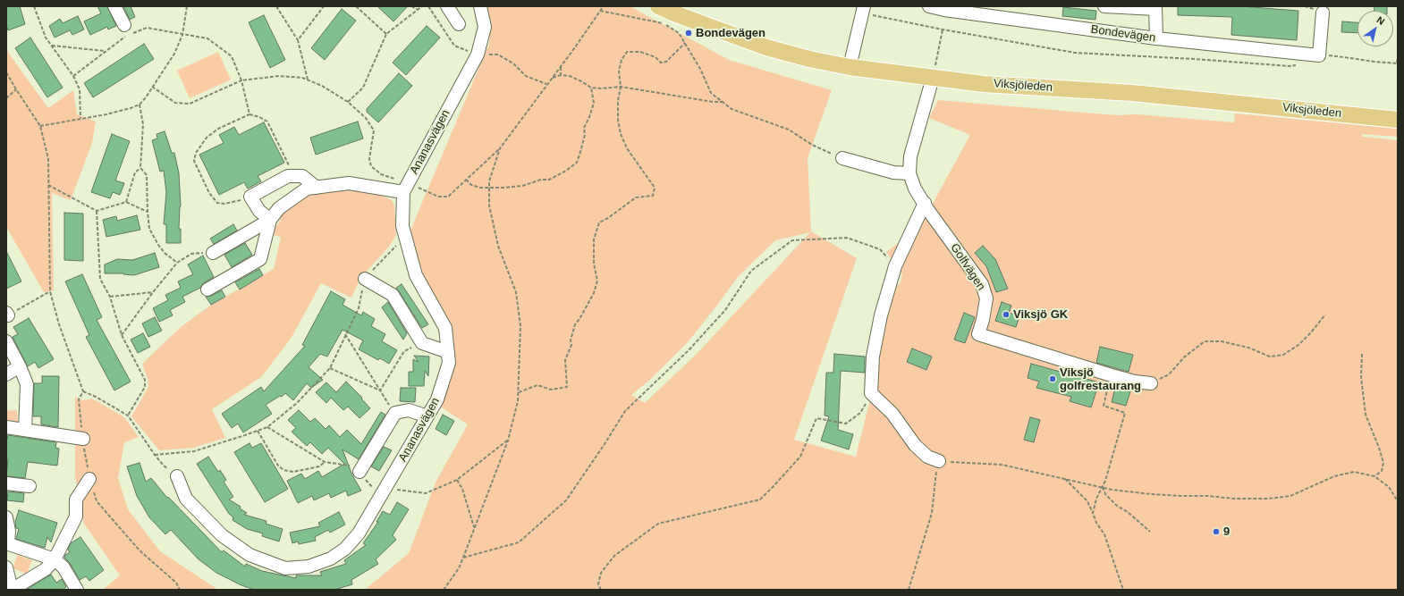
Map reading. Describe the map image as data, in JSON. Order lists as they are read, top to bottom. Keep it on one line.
{"streets":{"main road":["Viksjöleden"],"street":["Bondevägen","Ananasvägen","Golfvägen"]},"crossings":[["Viksjöleden","Golfvägen"]],"places":["Bondevägen","Viksjö GK","Viksjö golfrestaurang","9"],"north":"top right"}
